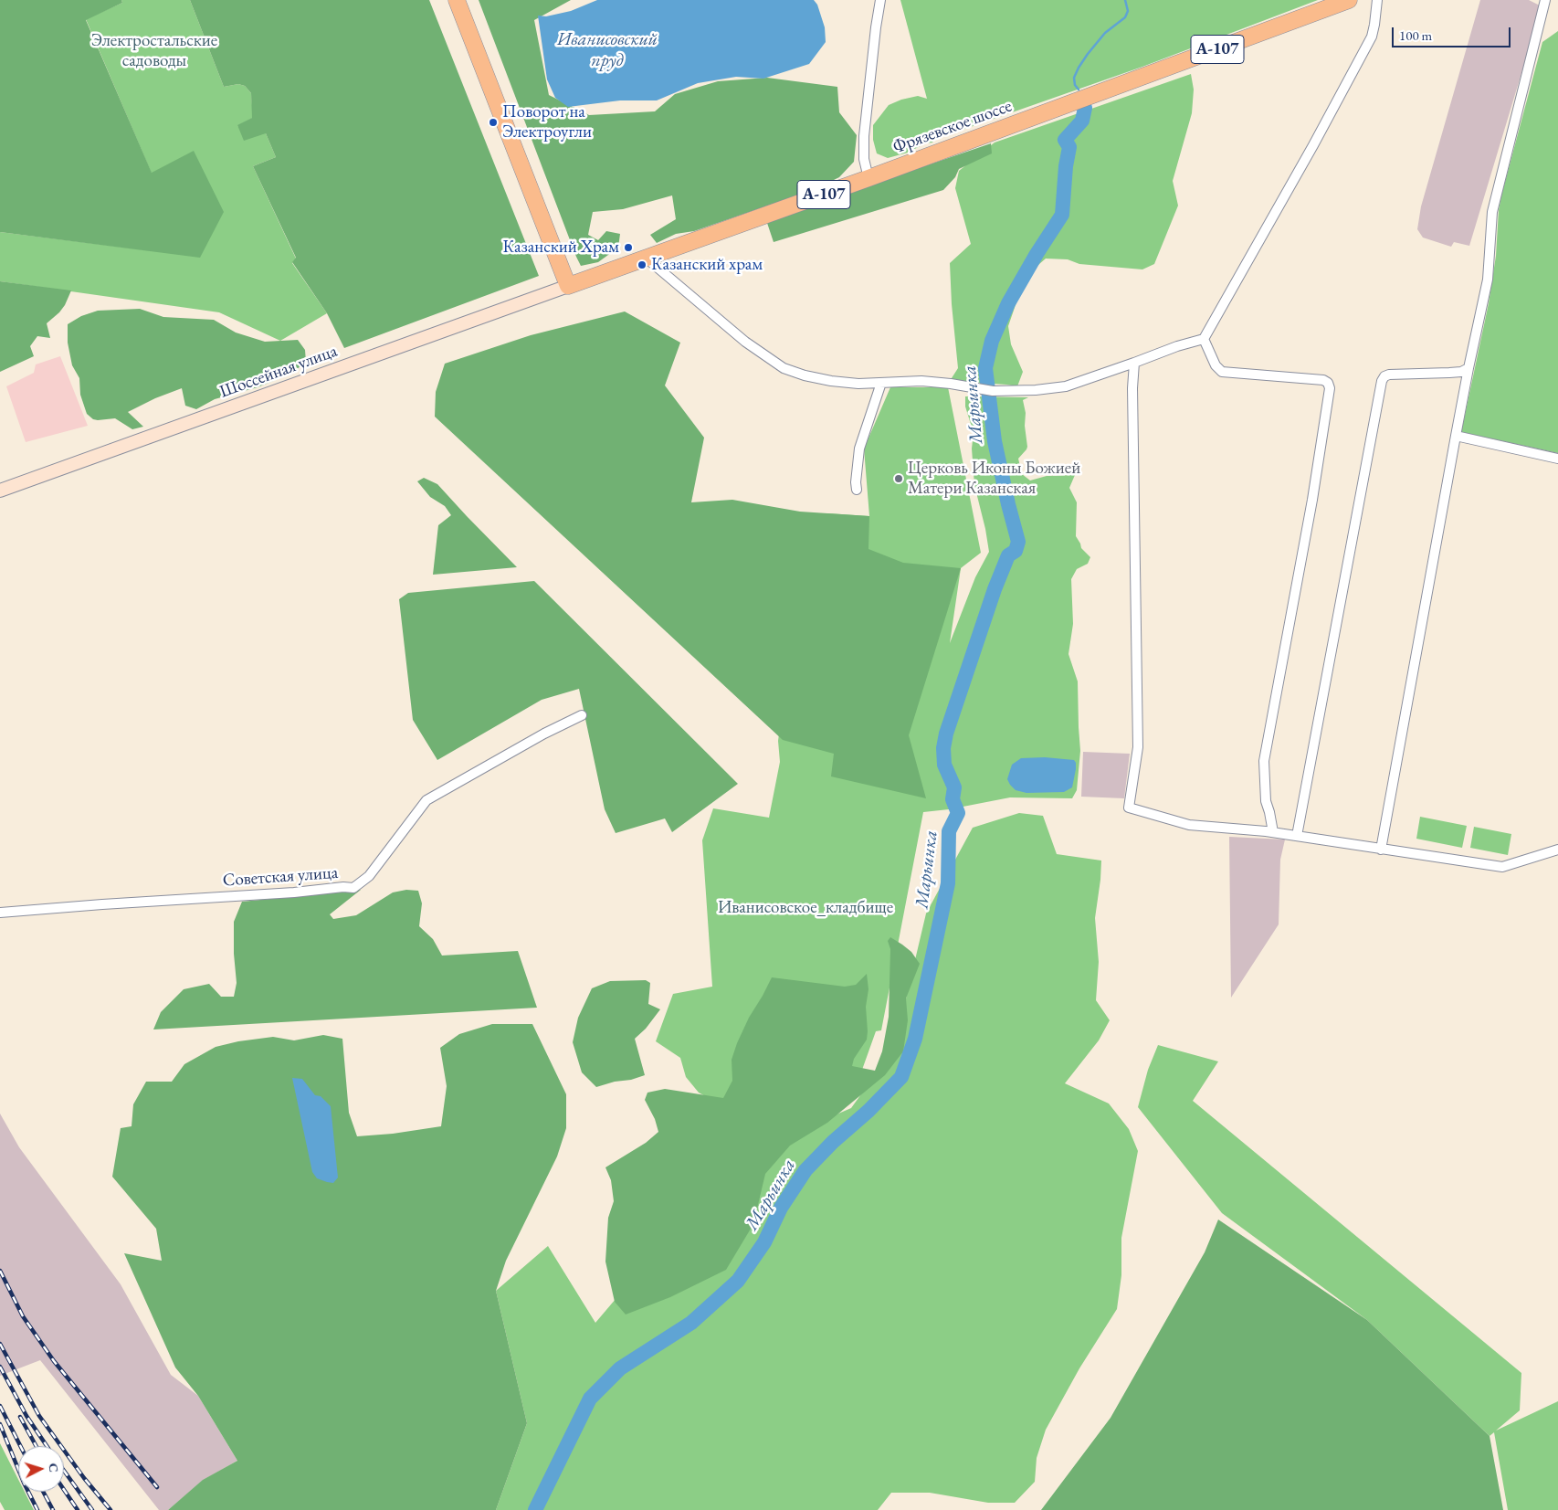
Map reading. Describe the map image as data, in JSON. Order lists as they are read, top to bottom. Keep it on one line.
{"streets":{"highway":["А-107","Фрязевское шоссе"],"street":["Шоссейная улица","Советская улица"]},"crossings":[["Фрязевское шоссе","Шоссейная улица"]],"water":["Иванисовский пруд","Марьинка"],"parks":["Электростальские садоводы","Иванисовское_кладбище"],"places":["Поворот на Электроугли","Казанский Храм","Казанский храм","Церковь Иконы Божией Матери Казанская"],"scale_bar":"100 m","north":"right"}
